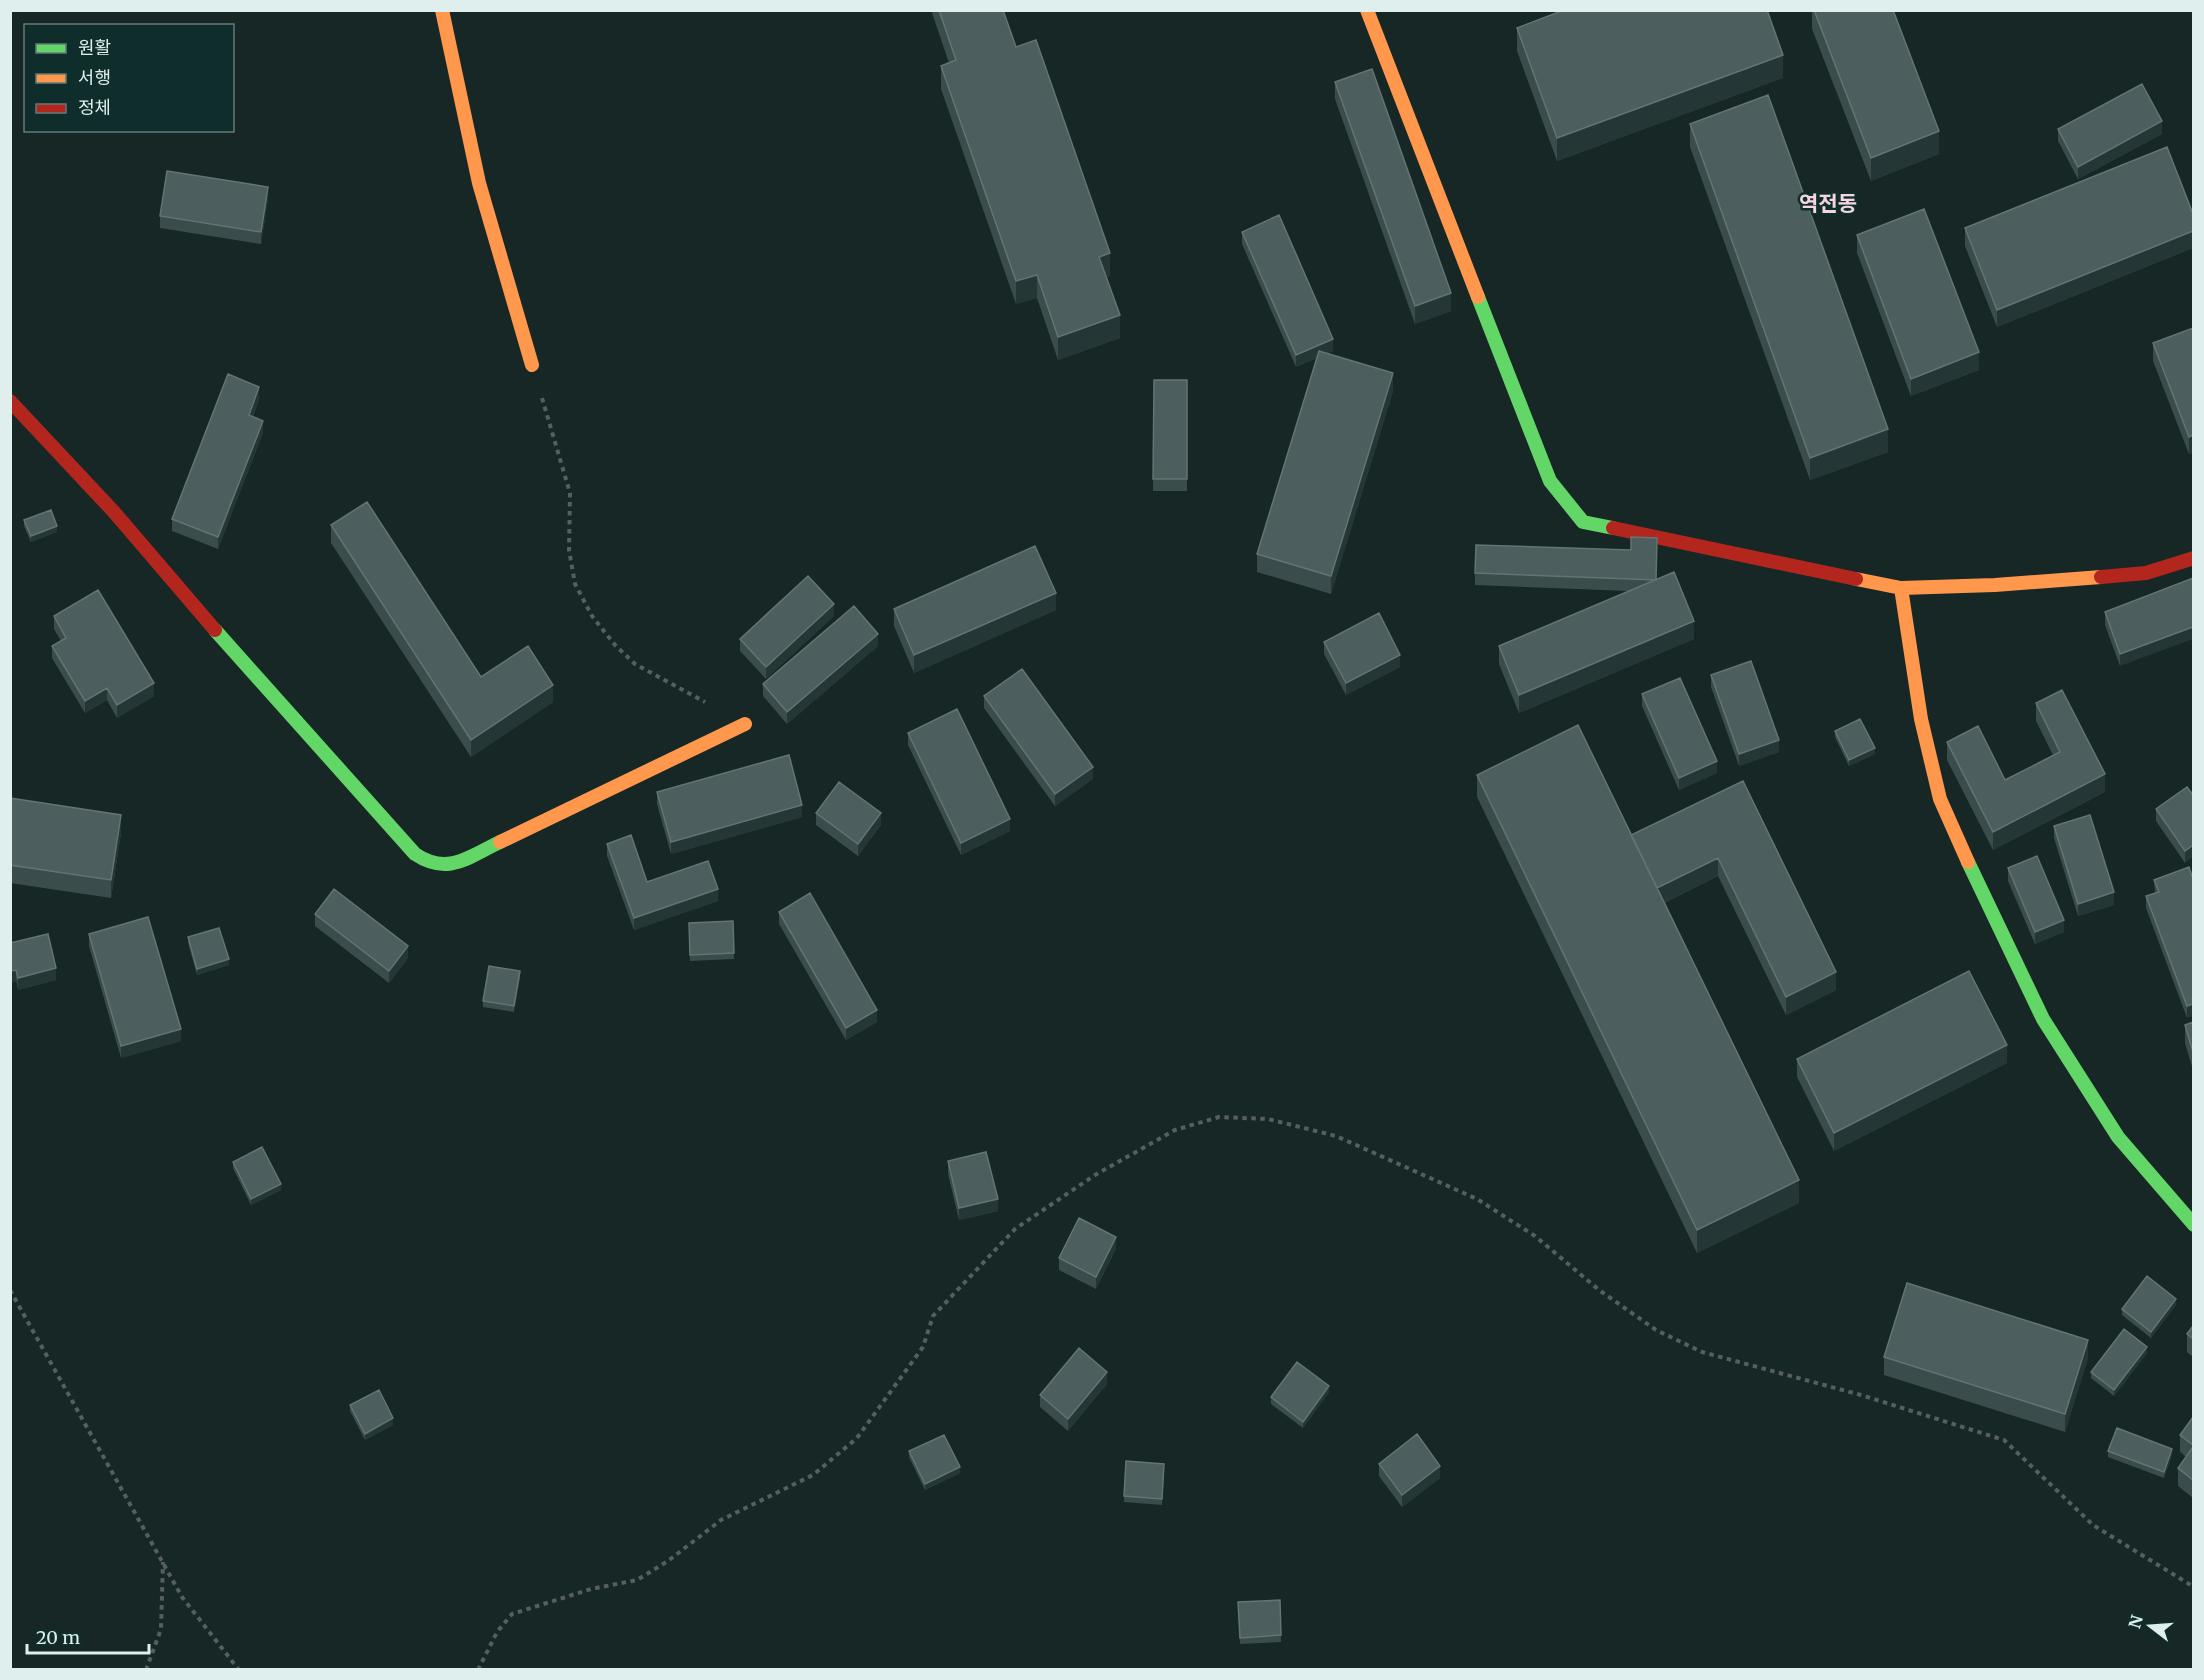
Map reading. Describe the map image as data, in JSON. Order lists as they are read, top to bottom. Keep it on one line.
{"districts":["역전동"],"legend":["원활","서행","정체"],"scale_bar":"20 m","north":"left"}
